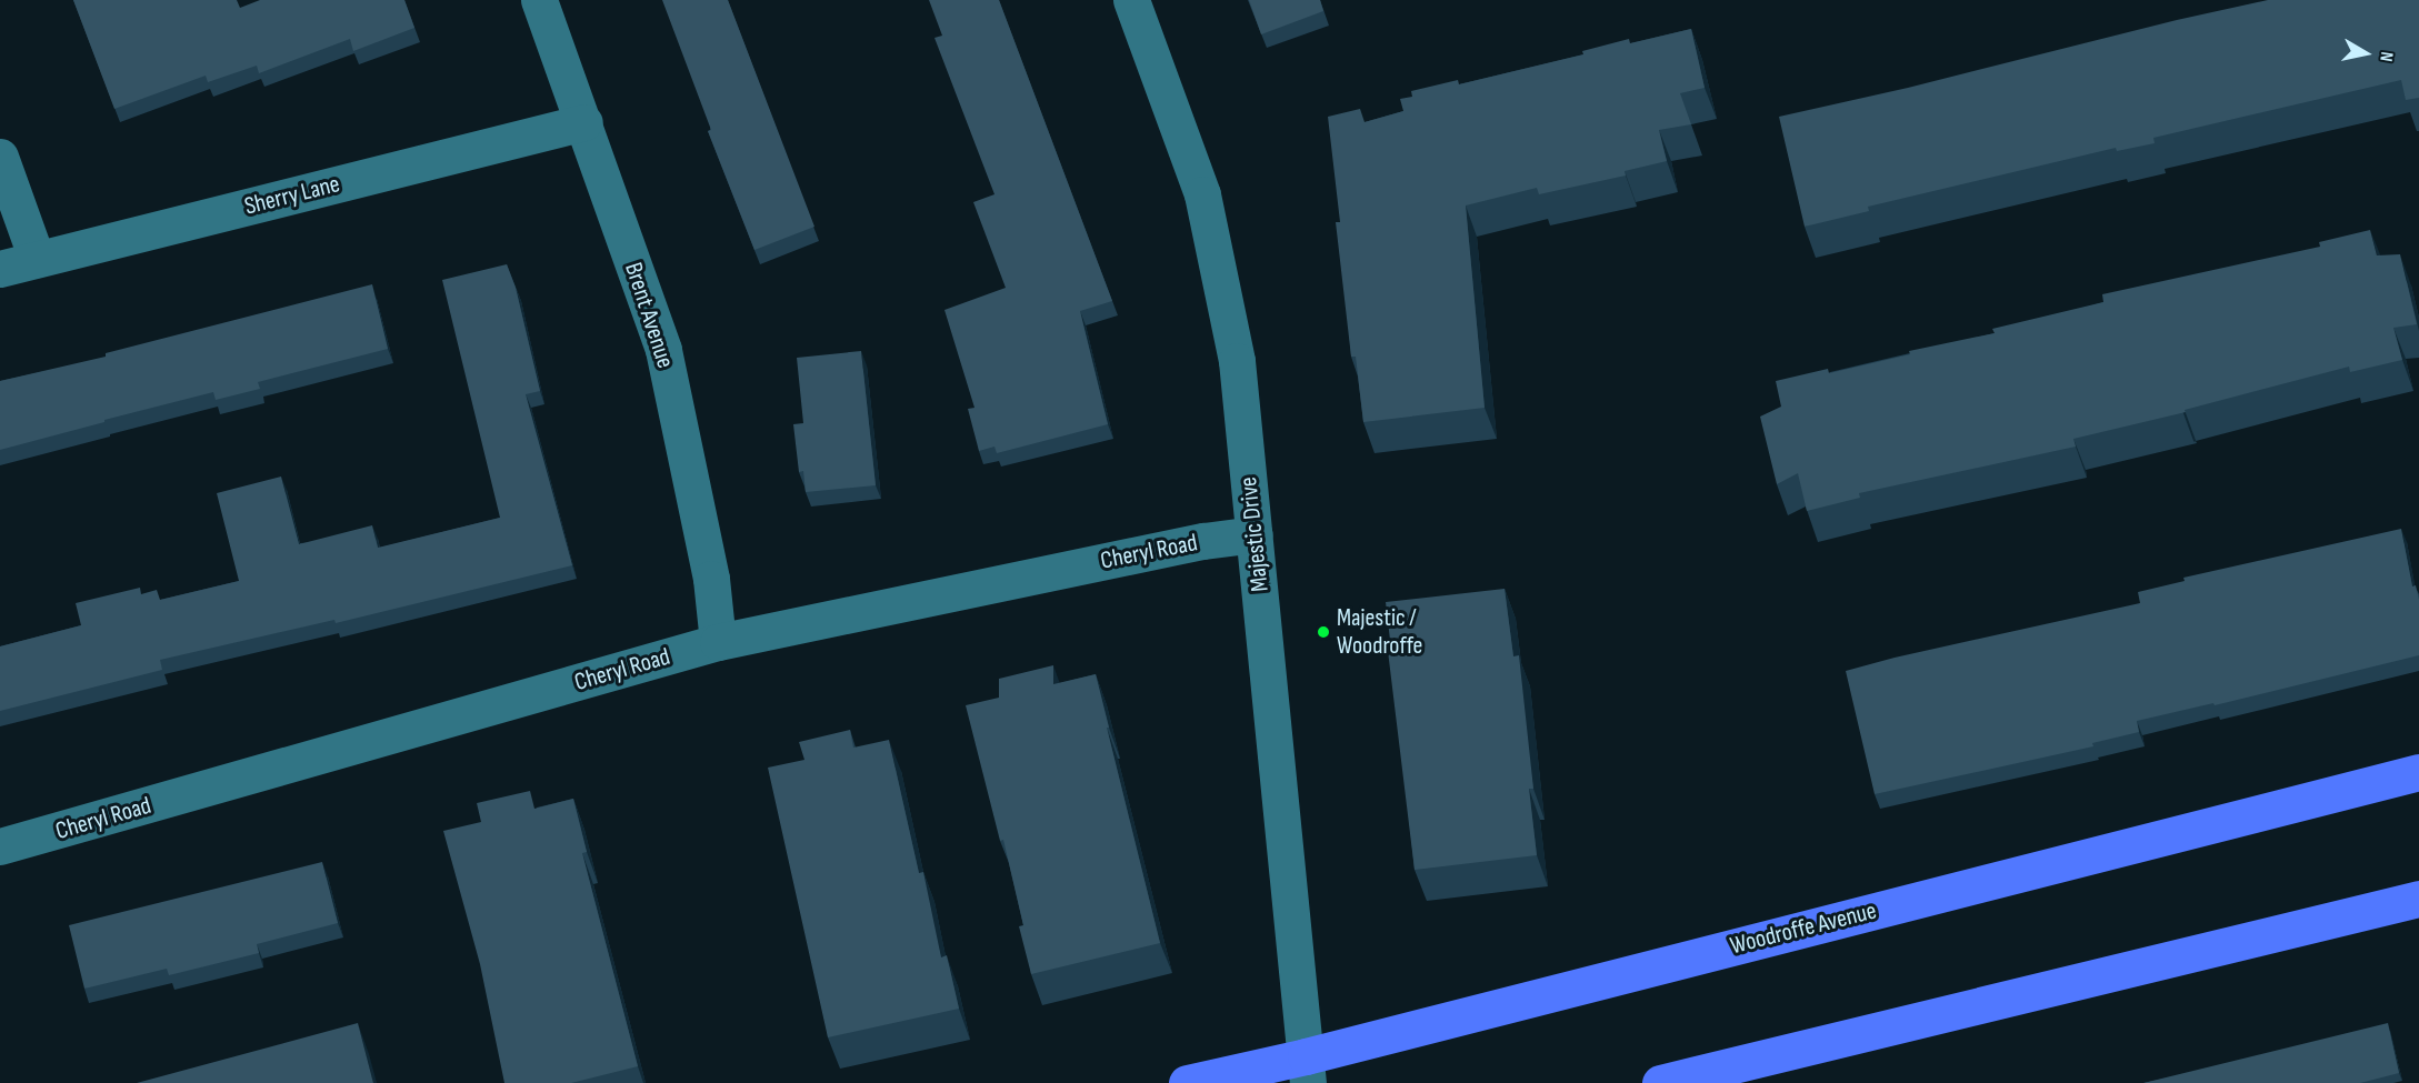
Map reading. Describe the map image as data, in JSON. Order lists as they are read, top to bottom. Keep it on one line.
{"streets":{"main road":["Woodroffe Avenue"],"street":["Sherry Lane","Brent Avenue","Majestic Drive","Cheryl Road"]},"crossings":[["Sherry Lane","Brent Avenue"],["Brent Avenue","Cheryl Road"],["Majestic Drive","Cheryl Road"],["Majestic Drive","Woodroffe Avenue"]],"places":["Majestic / Woodroffe"],"north":"right"}
